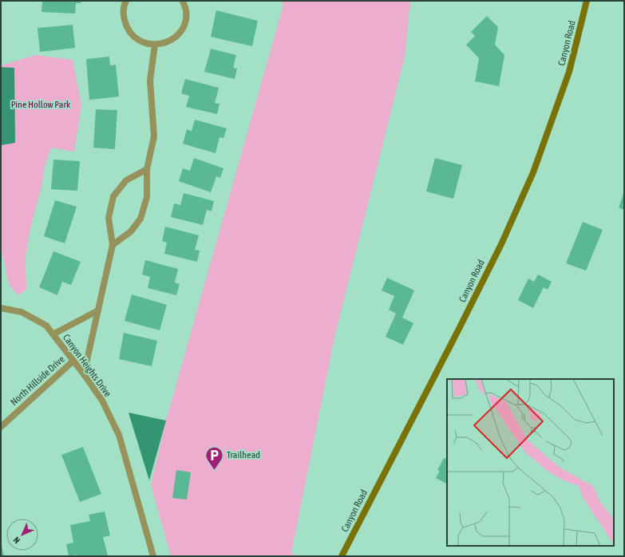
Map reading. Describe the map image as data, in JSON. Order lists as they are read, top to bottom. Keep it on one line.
{"streets":{"main road":["Canyon Road"],"street":["Canyon Heights Drive","North Hillside Drive"]},"crossings":[["Canyon Heights Drive","North Hillside Drive"]],"parks":["Pine Hollow Park"],"places":{"parking":["Trailhead"]},"north":"bottom left"}
